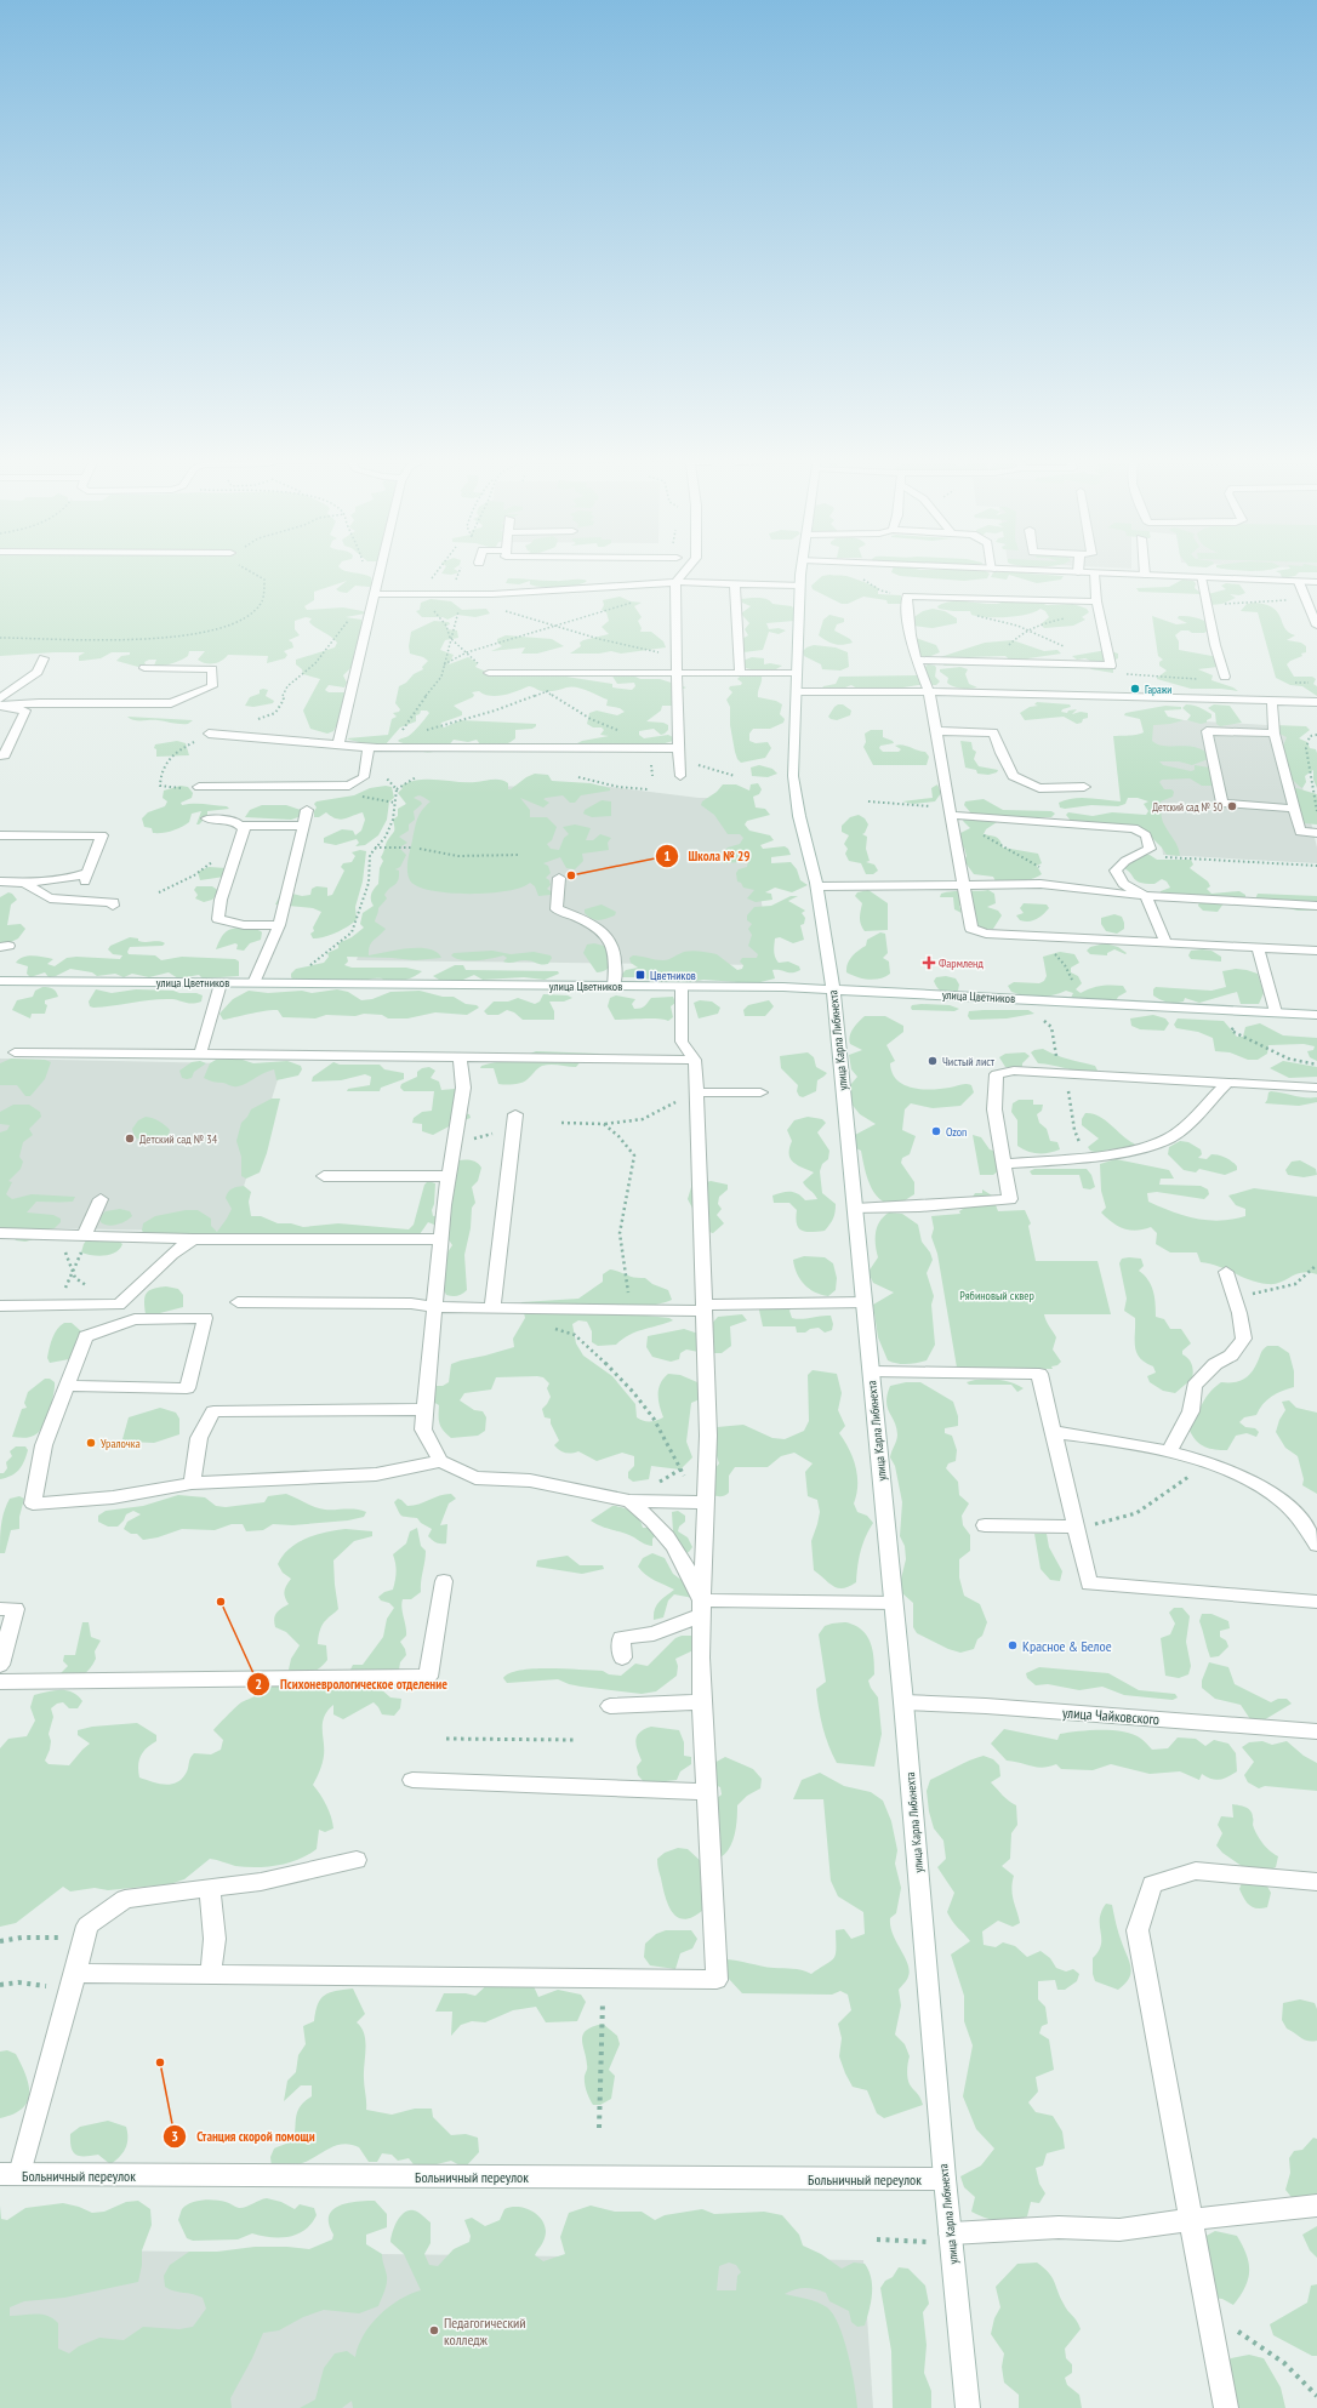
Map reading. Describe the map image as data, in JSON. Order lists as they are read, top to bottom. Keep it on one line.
{"streets":{"main road":["улица Цветников","улица Карла Либкнехта","улица Чайковского","Больничный переулок"]},"crossings":[["улица Цветников","улица Карла Либкнехта"],["улица Карла Либкнехта","улица Чайковского"],["улица Карла Либкнехта","Больничный переулок"]],"parks":["Рябиновый сквер"],"places":{"other":["Гаражи","Детский сад № 50","Школа № 29","Чистый лист","Ozon","Детский сад № 34","Уралочка","Психоневрологическое отделение","Красное & Белое","Станция скорой помощи","Педагогический колледж"],"health":["Фармленд"],"transit":["Цветников"]}}
